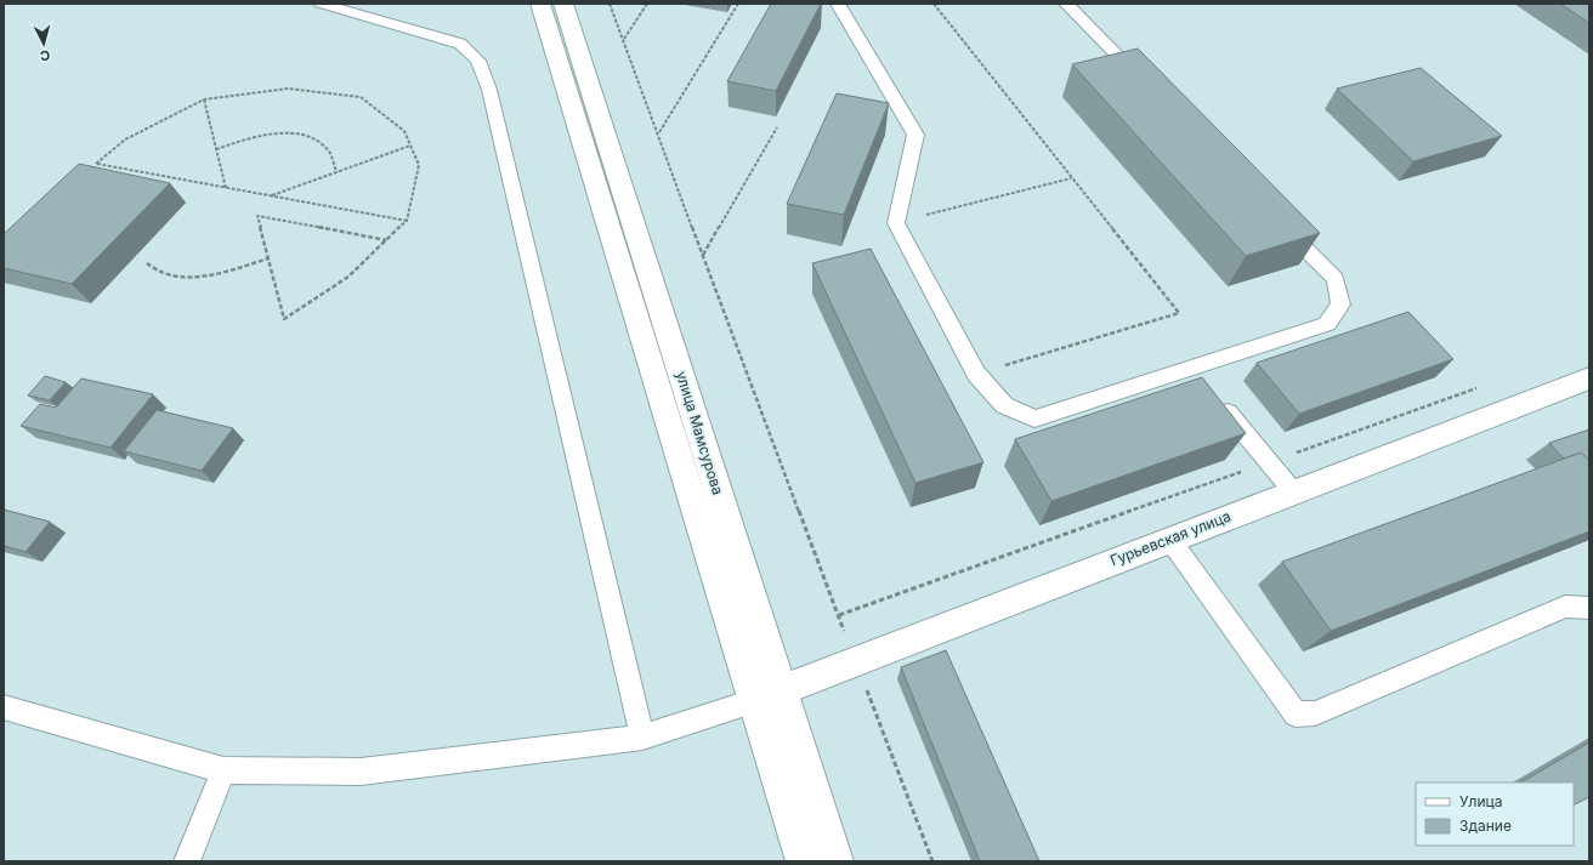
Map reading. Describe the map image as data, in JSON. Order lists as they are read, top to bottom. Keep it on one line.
{"streets":{"main road":["улица Мамсурова","Гурьевская улица"]},"crossings":[["улица Мамсурова","Гурьевская улица"]],"legend":["Улица","Здание"],"north":"bottom"}
